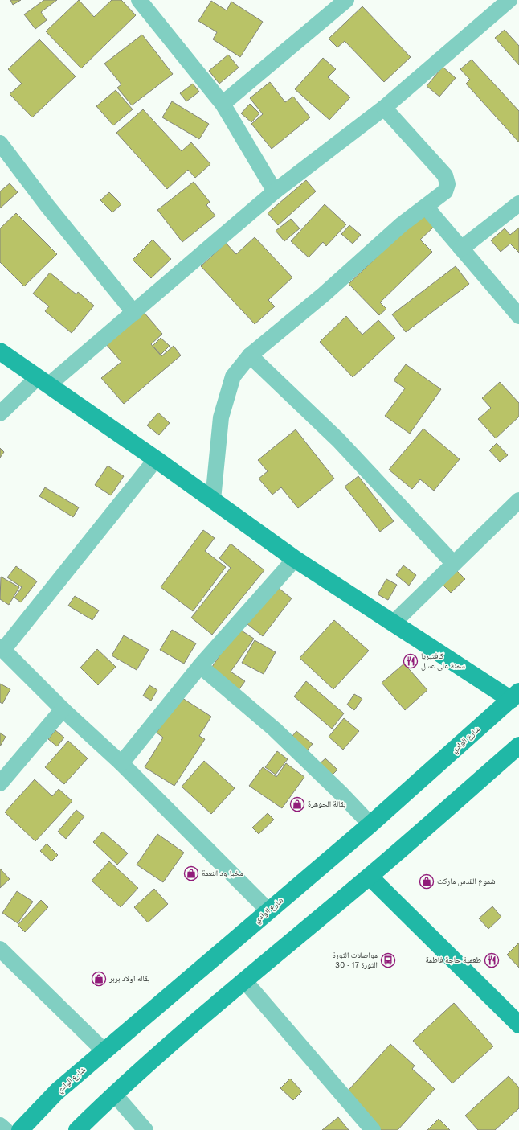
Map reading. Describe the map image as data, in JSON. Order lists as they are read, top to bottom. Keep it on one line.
{"streets":{"main road":["شارع الوادي"]},"places":{"restaurant":["كافتيريا سمنة على عسل","طعمية حاجة فاطمة"],"shop":["بقالة الجوهرة","مخبز ود النعمة","شموع القدس ماركت","بقاله اولاد بربر"],"bus stop":["مواصلات الثورة 30 - الثورة 17"]}}
